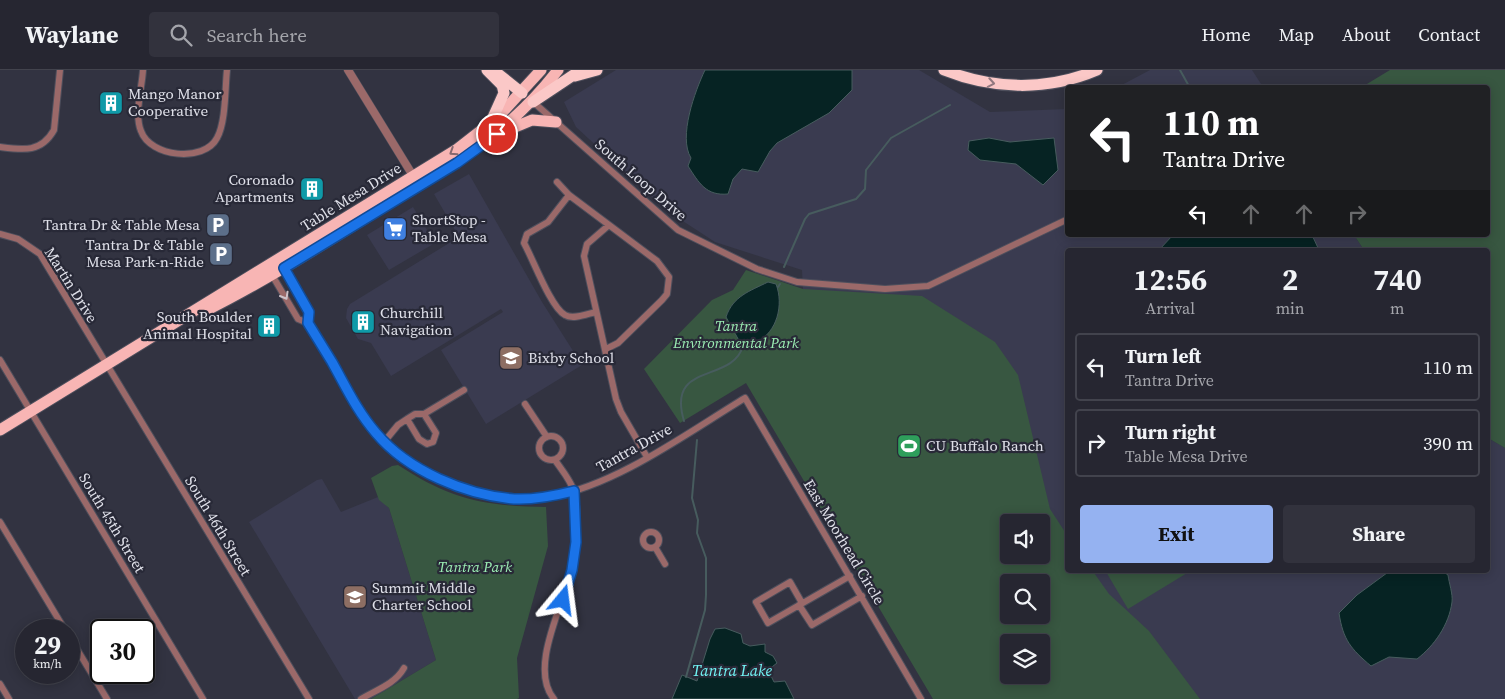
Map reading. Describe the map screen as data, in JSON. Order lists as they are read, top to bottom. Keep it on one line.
{"streets":{"highway":["Table Mesa Drive"],"street":["South Loop Drive","Martin Drive","Tantra Drive","South 45th Street","South 46th Street","East Moorhead Circle"]},"crossings":[["South Loop Drive","Table Mesa Drive"],["Table Mesa Drive","Martin Drive"],["Table Mesa Drive","Tantra Drive"],["Table Mesa Drive","South 45th Street"],["Table Mesa Drive","South 46th Street"],["Martin Drive","South 46th Street"],["Tantra Drive","East Moorhead Circle"]],"water":["Tantra Lake"],"parks":["Tantra Environmental Park","Tantra Park"],"places":{"building":["Mango Manor Cooperative","Coronado Apartments","Churchill Navigation","South Boulder Animal Hospital"],"parking":["Tantra Dr & Table Mesa","Tantra Dr & Table Mesa Park-n-Ride"],"supermarket":["ShortStop - Table Mesa"],"school or university":["Bixby School","Summit Middle Charter School"],"sports":["CU Buffalo Ranch"]},"page":{"header":"Waylane","search":"Search here","nav":["Home","Map","About","Contact"],"turn":["110 m","Tantra Drive"],"eta":["12:56","Arrival","2","min","740","m"],"list":[{"name":"Turn left","note":"Tantra Drive","value":"110 m"},{"name":"Turn right","note":"Table Mesa Drive","value":"390 m"}],"buttons":["Exit","Share"],"speed":"29 km/h","limit":"30"}}
